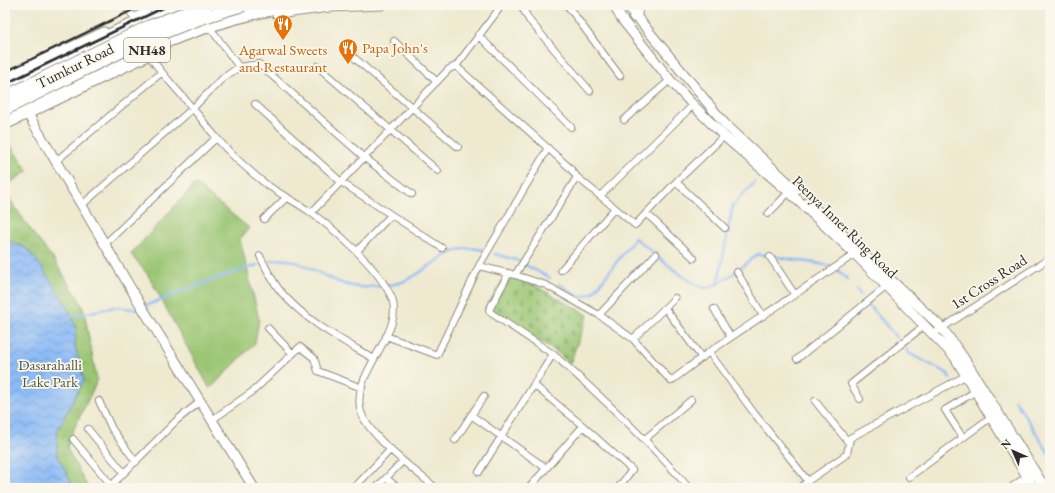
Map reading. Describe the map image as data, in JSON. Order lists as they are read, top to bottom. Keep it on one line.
{"streets":{"highway":["NH48","Tumkur Road"],"main road":["Peenya Inner Ring Road"],"street":["1st Cross Road"]},"crossings":[["Peenya Inner Ring Road","1st Cross Road"]],"parks":["Dasarahalli Lake Park"],"places":{"restaurant":["Agarwal Sweets and Restaurant","Papa John's"]},"north":"top left"}
